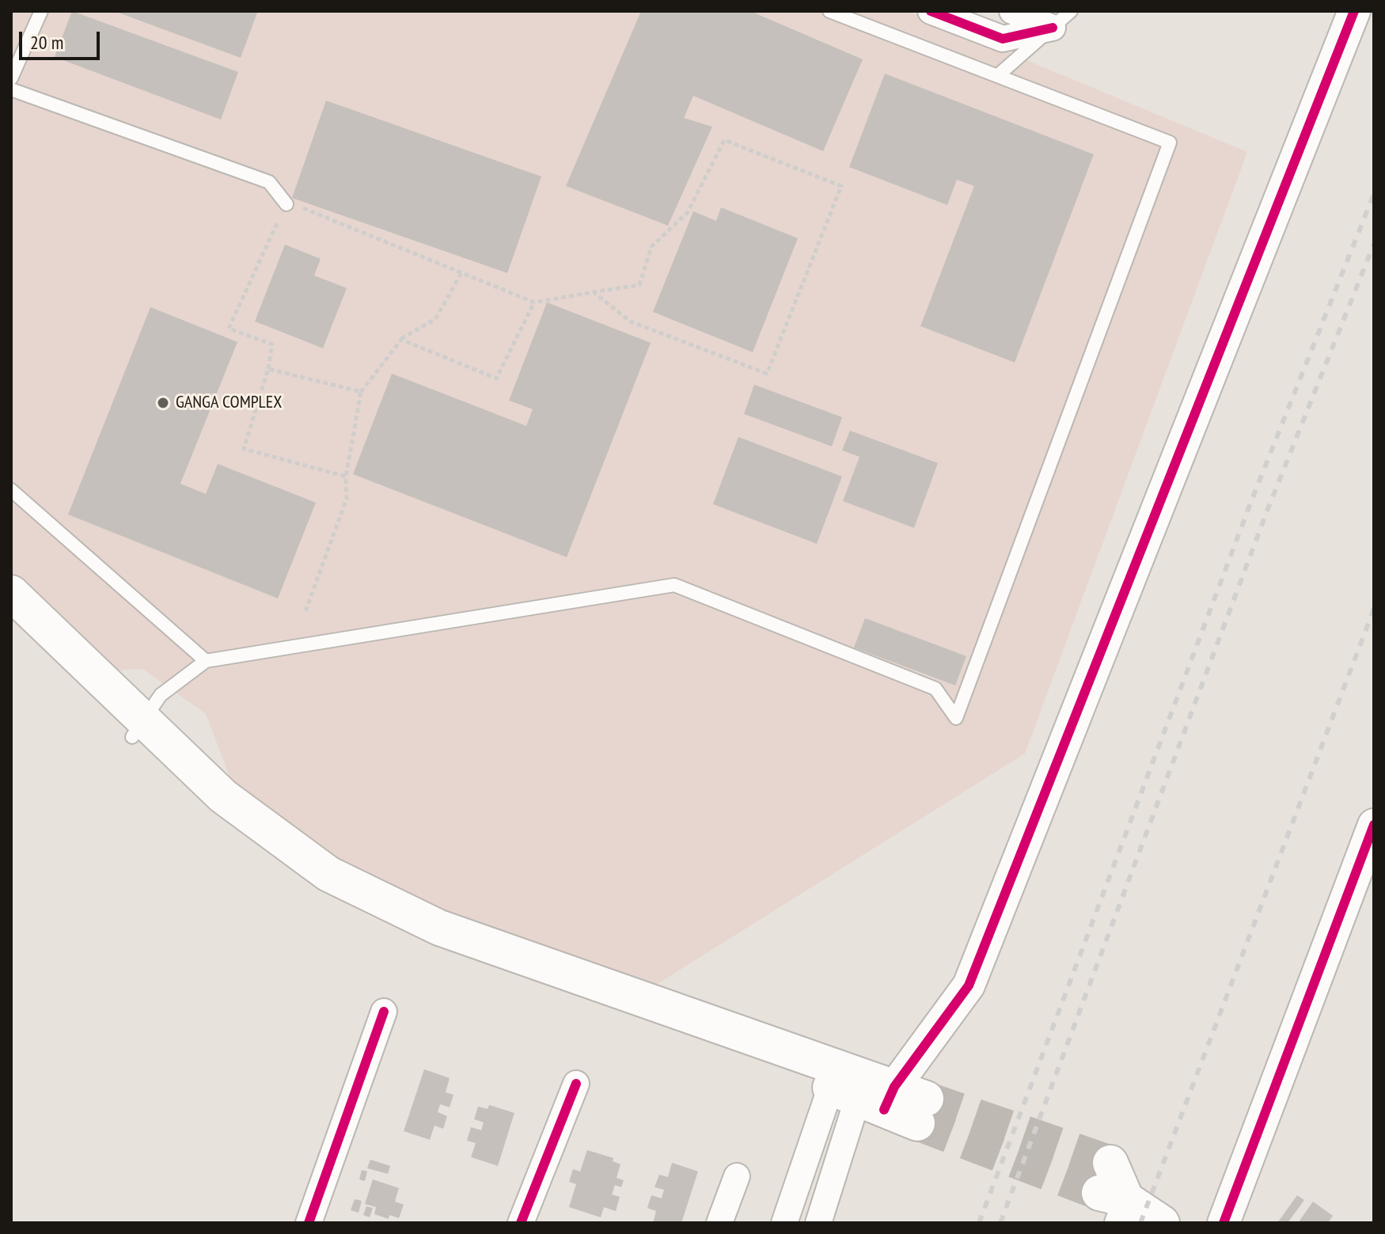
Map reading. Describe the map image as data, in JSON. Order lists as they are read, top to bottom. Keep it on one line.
{"places":["GANGA COMPLEX"],"scale_bar":"20 m"}
